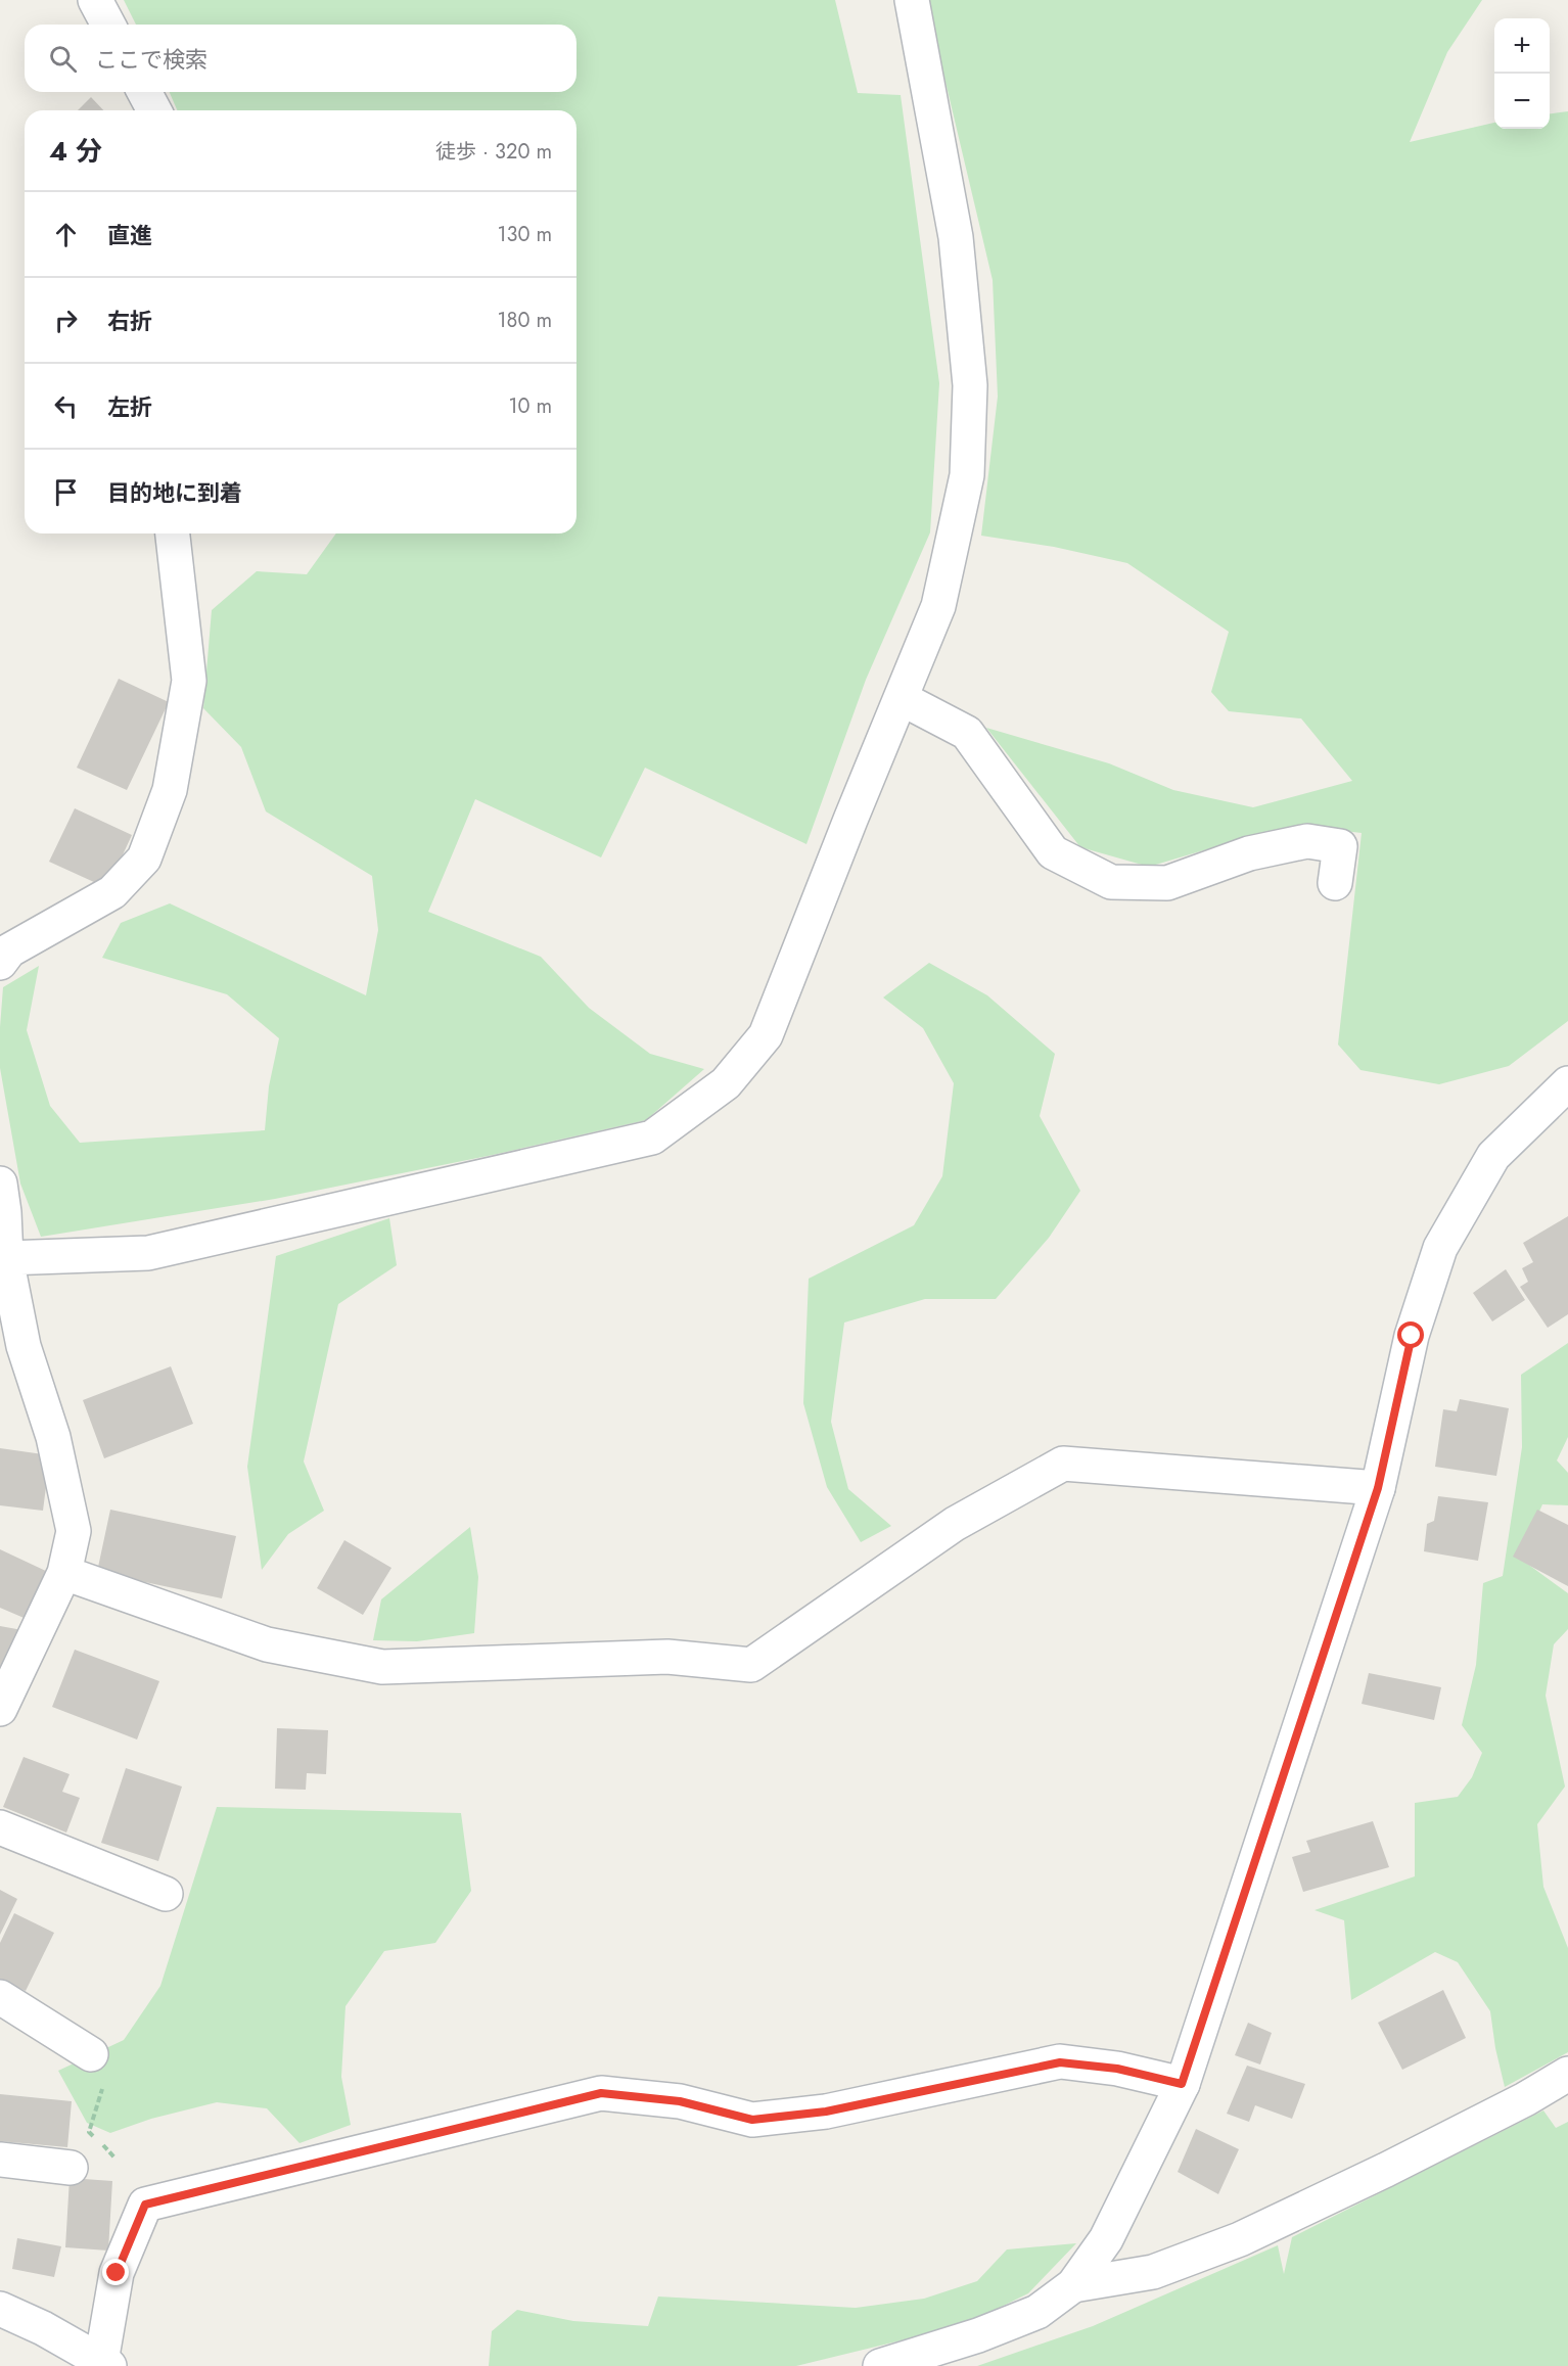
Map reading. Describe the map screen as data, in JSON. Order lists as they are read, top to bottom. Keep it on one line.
{"page":{"map_buttons":["+","−"],"search":"ここで検索","heading":["4 分","徒歩 · 320 m"],"list":[["直進","130 m"],["右折","180 m"],["左折","10 m"],"目的地に到着"]}}
